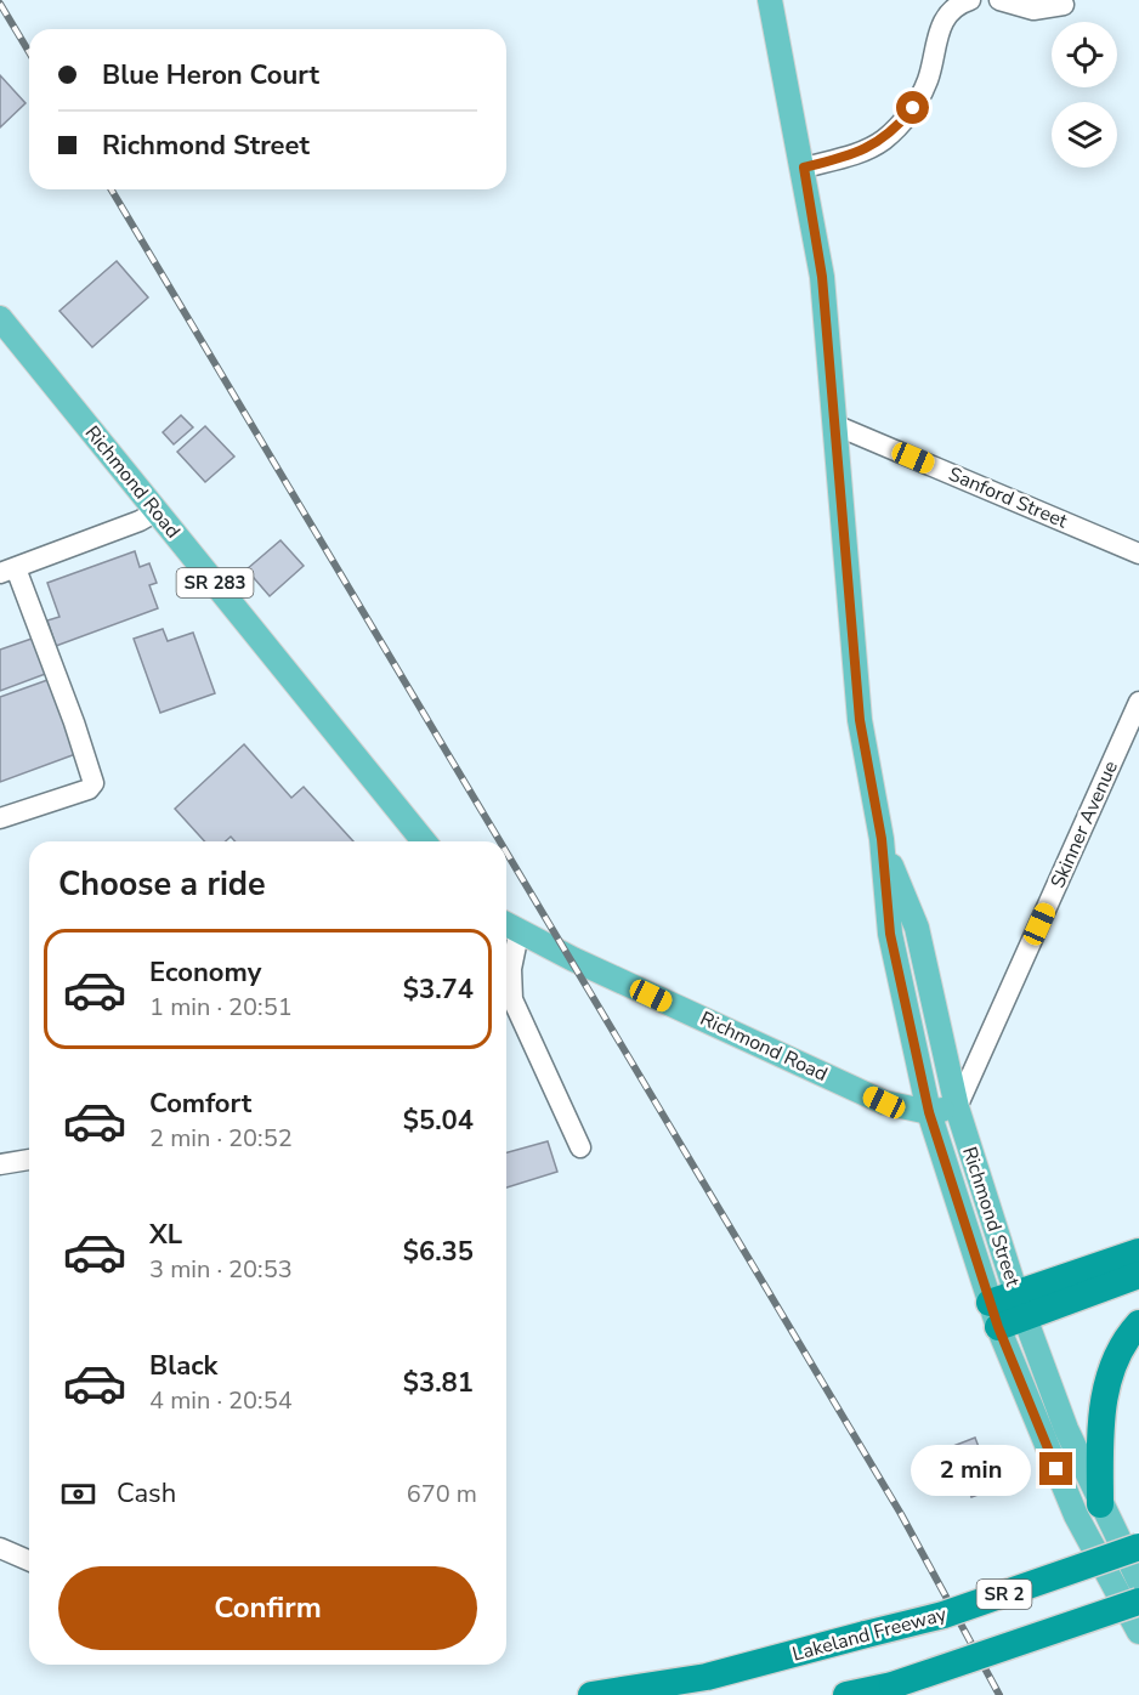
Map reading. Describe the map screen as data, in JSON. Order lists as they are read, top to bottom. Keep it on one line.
{"streets":{"highway":["SR 2","Lakeland Freeway"],"main road":["Richmond Road","SR 283","Richmond Street"],"street":["Sanford Street","Skinner Avenue"]},"crossings":[["Richmond Road","Skinner Avenue"],["Richmond Road","Richmond Street"],["Sanford Street","Richmond Street"],["Skinner Avenue","Richmond Street"]],"page":{"banner":["Blue Heron Court","Richmond Street"],"heading":"Choose a ride","list":[{"name":"Economy","note":"1 min · 20:51","value":"$3.74"},{"name":"Comfort","note":"2 min · 20:52","value":"$5.04"},{"name":"XL","note":"3 min · 20:53","value":"$6.35"},{"name":"Black","note":"4 min · 20:54","value":"$3.81"}],"bubble":"2 min","pay":["Cash","670 m"],"buttons":"Confirm"}}
